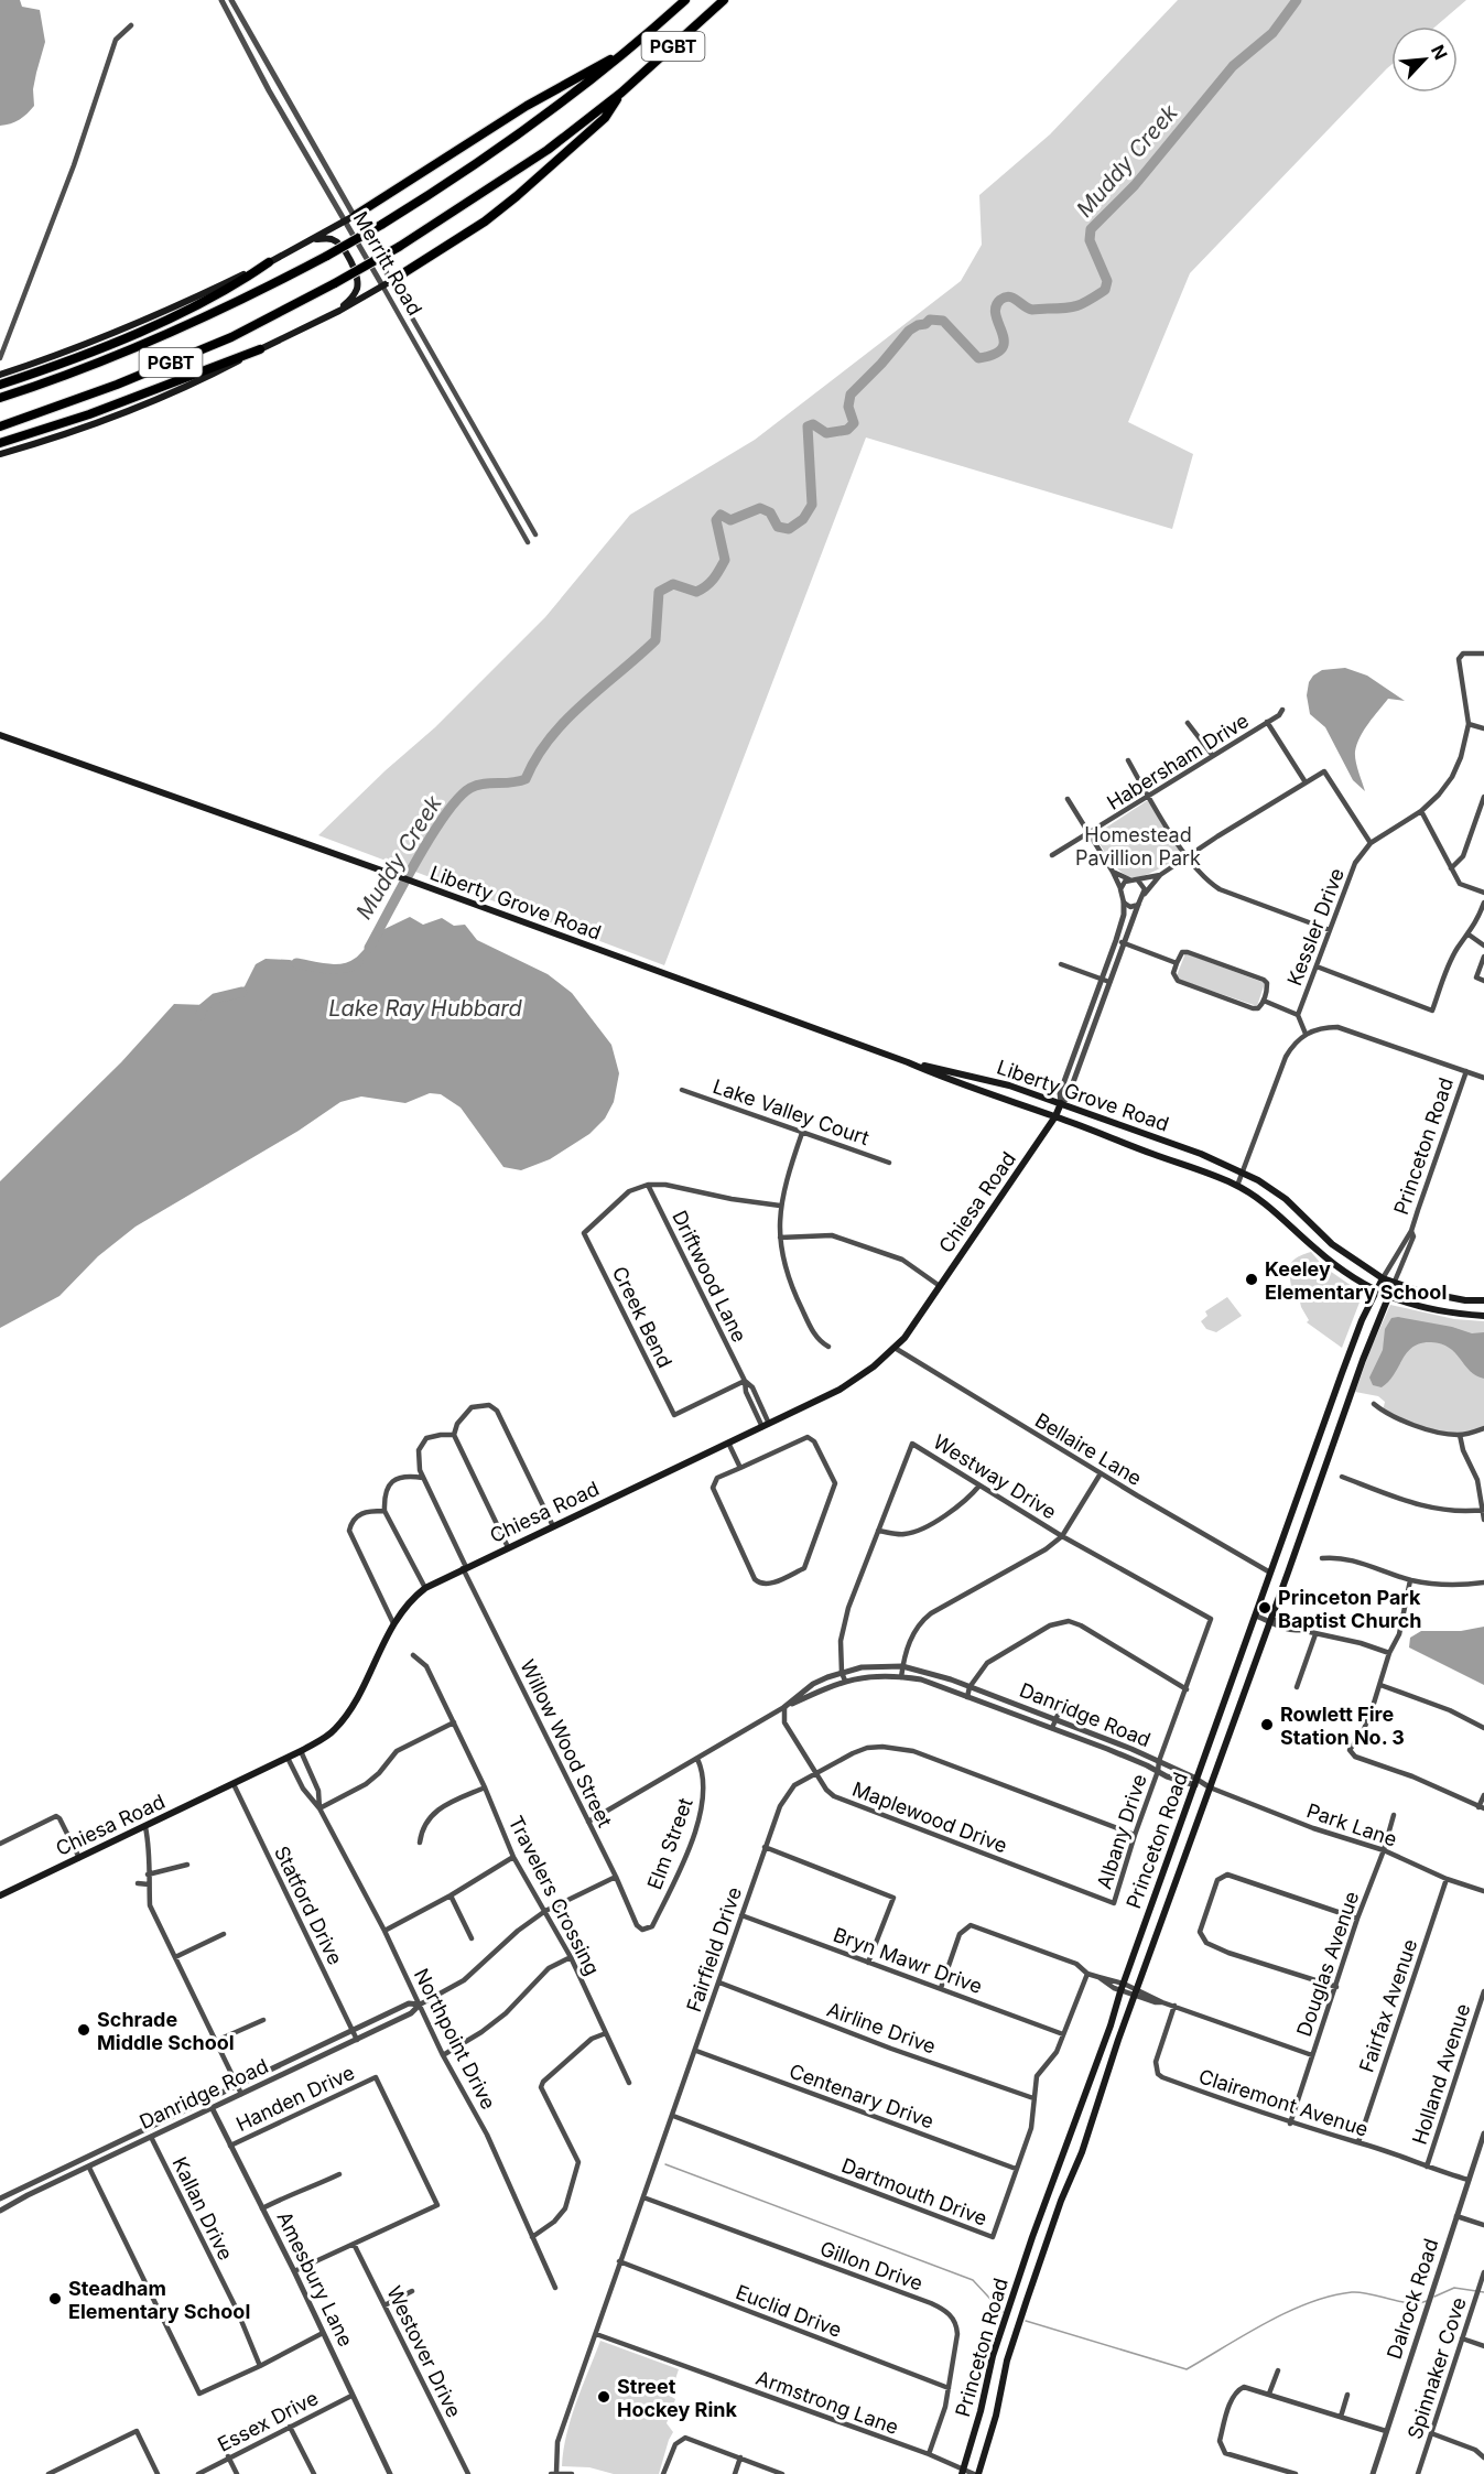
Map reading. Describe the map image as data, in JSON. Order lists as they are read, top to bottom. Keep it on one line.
{"streets":{"highway":["PGBT"],"main road":["Liberty Grove Road","Princeton Road","Chiesa Road"],"street":["Merritt Road","Habersham Drive","Kessler Drive","Lake Valley Court","Driftwood Lane","Creek Bend","Bellaire Lane","Westway Drive","Danridge Road","Willow Wood Street","Maplewood Drive","Park Lane","Albany Drive","Elm Street","Travelers Crossing","Statford Drive","Fairfield Drive","Bryn Mawr Drive","Douglas Avenue","Fairfax Avenue","Airline Drive","Northpoint Drive","Holland Avenue","Centenary Drive","Handen Drive","Clairemont Avenue","Dartmouth Drive","Kallan Drive","Gillon Drive","Amesbury Lane","Dalrock Road","Euclid Drive","Westover Drive","Spinnaker Cove","Armstrong Lane","Essex Drive"]},"crossings":[["Liberty Grove Road","Princeton Road"],["Liberty Grove Road","Chiesa Road"],["Princeton Road","Bellaire Lane"],["Princeton Road","Danridge Road"],["Princeton Road","Park Lane"],["Princeton Road","Armstrong Lane"],["Chiesa Road","Driftwood Lane"],["Chiesa Road","Bellaire Lane"],["Chiesa Road","Willow Wood Street"],["Chiesa Road","Statford Drive"],["Chiesa Road","Northpoint Drive"],["Driftwood Lane","Creek Bend"],["Westway Drive","Danridge Road"],["Westway Drive","Albany Drive"],["Danridge Road","Willow Wood Street"],["Danridge Road","Maplewood Drive"],["Danridge Road","Park Lane"],["Danridge Road","Albany Drive"],["Danridge Road","Elm Street"],["Danridge Road","Travelers Crossing"],["Danridge Road","Statford Drive"],["Danridge Road","Northpoint Drive"],["Danridge Road","Kallan Drive"],["Danridge Road","Amesbury Lane"],["Willow Wood Street","Elm Street"],["Maplewood Drive","Albany Drive"],["Maplewood Drive","Fairfield Drive"],["Park Lane","Douglas Avenue"],["Park Lane","Fairfax Avenue"],["Albany Drive","Fairfield Drive"],["Fairfield Drive","Bryn Mawr Drive"],["Fairfield Drive","Airline Drive"],["Fairfield Drive","Centenary Drive"],["Fairfield Drive","Dartmouth Drive"],["Fairfield Drive","Gillon Drive"],["Fairfield Drive","Euclid Drive"],["Fairfield Drive","Armstrong Lane"],["Bryn Mawr Drive","Dartmouth Drive"],["Douglas Avenue","Clairemont Avenue"],["Fairfax Avenue","Clairemont Avenue"],["Airline Drive","Dartmouth Drive"],["Holland Avenue","Clairemont Avenue"],["Centenary Drive","Dartmouth Drive"],["Handen Drive","Amesbury Lane"],["Handen Drive","Westover Drive"],["Clairemont Avenue","Dalrock Road"],["Gillon Drive","Euclid Drive"],["Gillon Drive","Armstrong Lane"],["Amesbury Lane","Essex Drive"]],"water":["Muddy Creek","Lake Ray Hubbard"],"parks":["Homestead Pavillion Park"],"places":["Keeley Elementary School","Princeton Park Baptist Church","Rowlett Fire Station No. 3","Schrade Middle School","Steadham Elementary School","Street Hockey Rink"],"north":"top right"}
